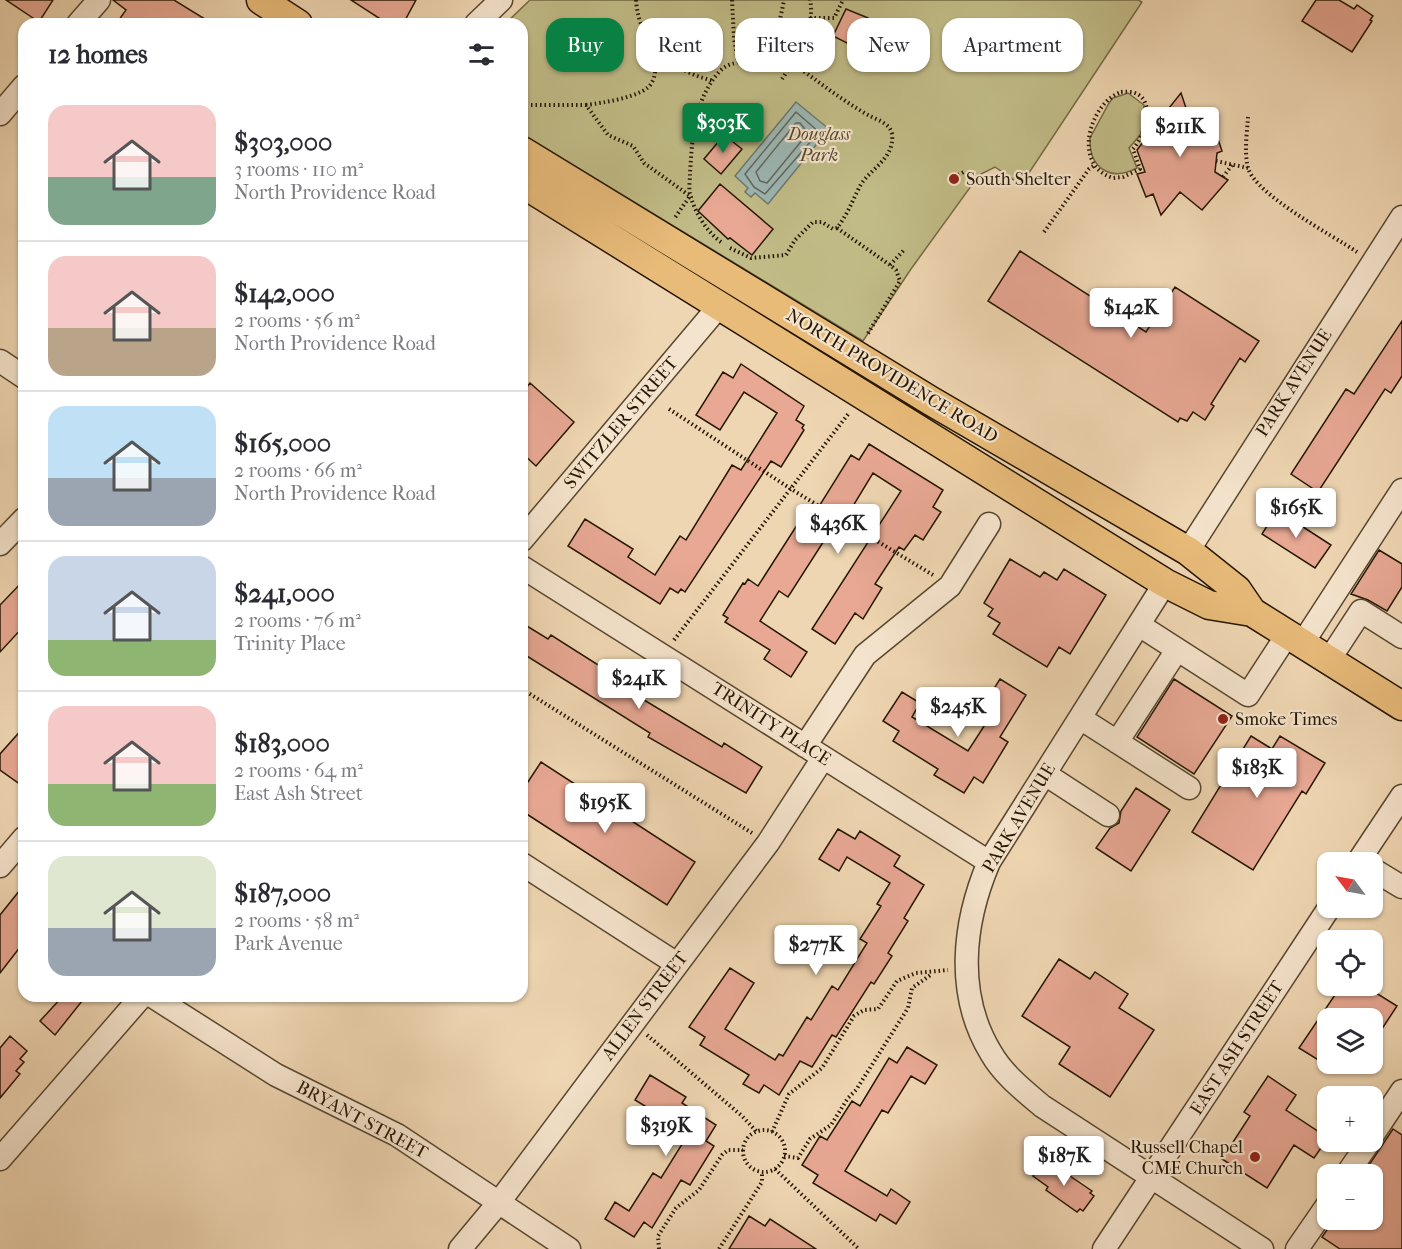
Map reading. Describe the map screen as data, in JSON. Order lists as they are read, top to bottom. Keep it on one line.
{"streets":{"main road":["NORTH PROVIDENCE ROAD"],"street":["PARK AVENUE","SWITZLER STREET","TRINITY PLACE","ALLEN STREET","EAST ASH STREET","BRYANT STREET"]},"crossings":[["NORTH PROVIDENCE ROAD","PARK AVENUE"],["NORTH PROVIDENCE ROAD","SWITZLER STREET"],["PARK AVENUE","TRINITY PLACE"],["PARK AVENUE","EAST ASH STREET"],["TRINITY PLACE","ALLEN STREET"],["ALLEN STREET","BRYANT STREET"]],"parks":["Douglass Park"],"places":["South Shelter","Smoke Times","Russell Chapel CME Church"],"north":"top left","page":{"chip":["Buy","Rent","Filters","New","Apartment"],"heading":"12 homes","list":[{"name":"$303,000","note":"3 rooms · 110 m² · North Providence Road"},{"name":"$142,000","note":"2 rooms · 56 m² · North Providence Road"},{"name":"$165,000","note":"2 rooms · 66 m² · North Providence Road"},{"name":"$241,000","note":"2 rooms · 76 m² · Trinity Place"},{"name":"$183,000","note":"2 rooms · 64 m² · East Ash Street"},{"name":"$187,000","note":"2 rooms · 58 m² · Park Avenue"}],"price":["$303K","$211K","$142K","$165K","$436K","$241K","$245K","$183K","$195K","$277K","$319K","$187K"],"map_buttons":["+","−"]}}
